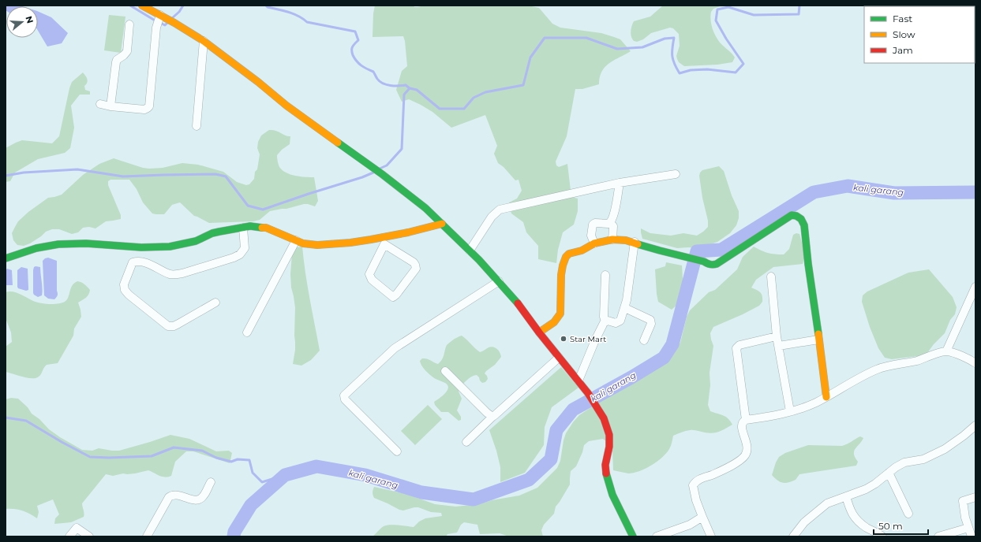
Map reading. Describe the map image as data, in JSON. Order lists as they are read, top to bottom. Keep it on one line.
{"water":["kali garang"],"places":["Star Mart"],"legend":["Fast","Slow","Jam"],"scale_bar":"50 m","north":"right"}
